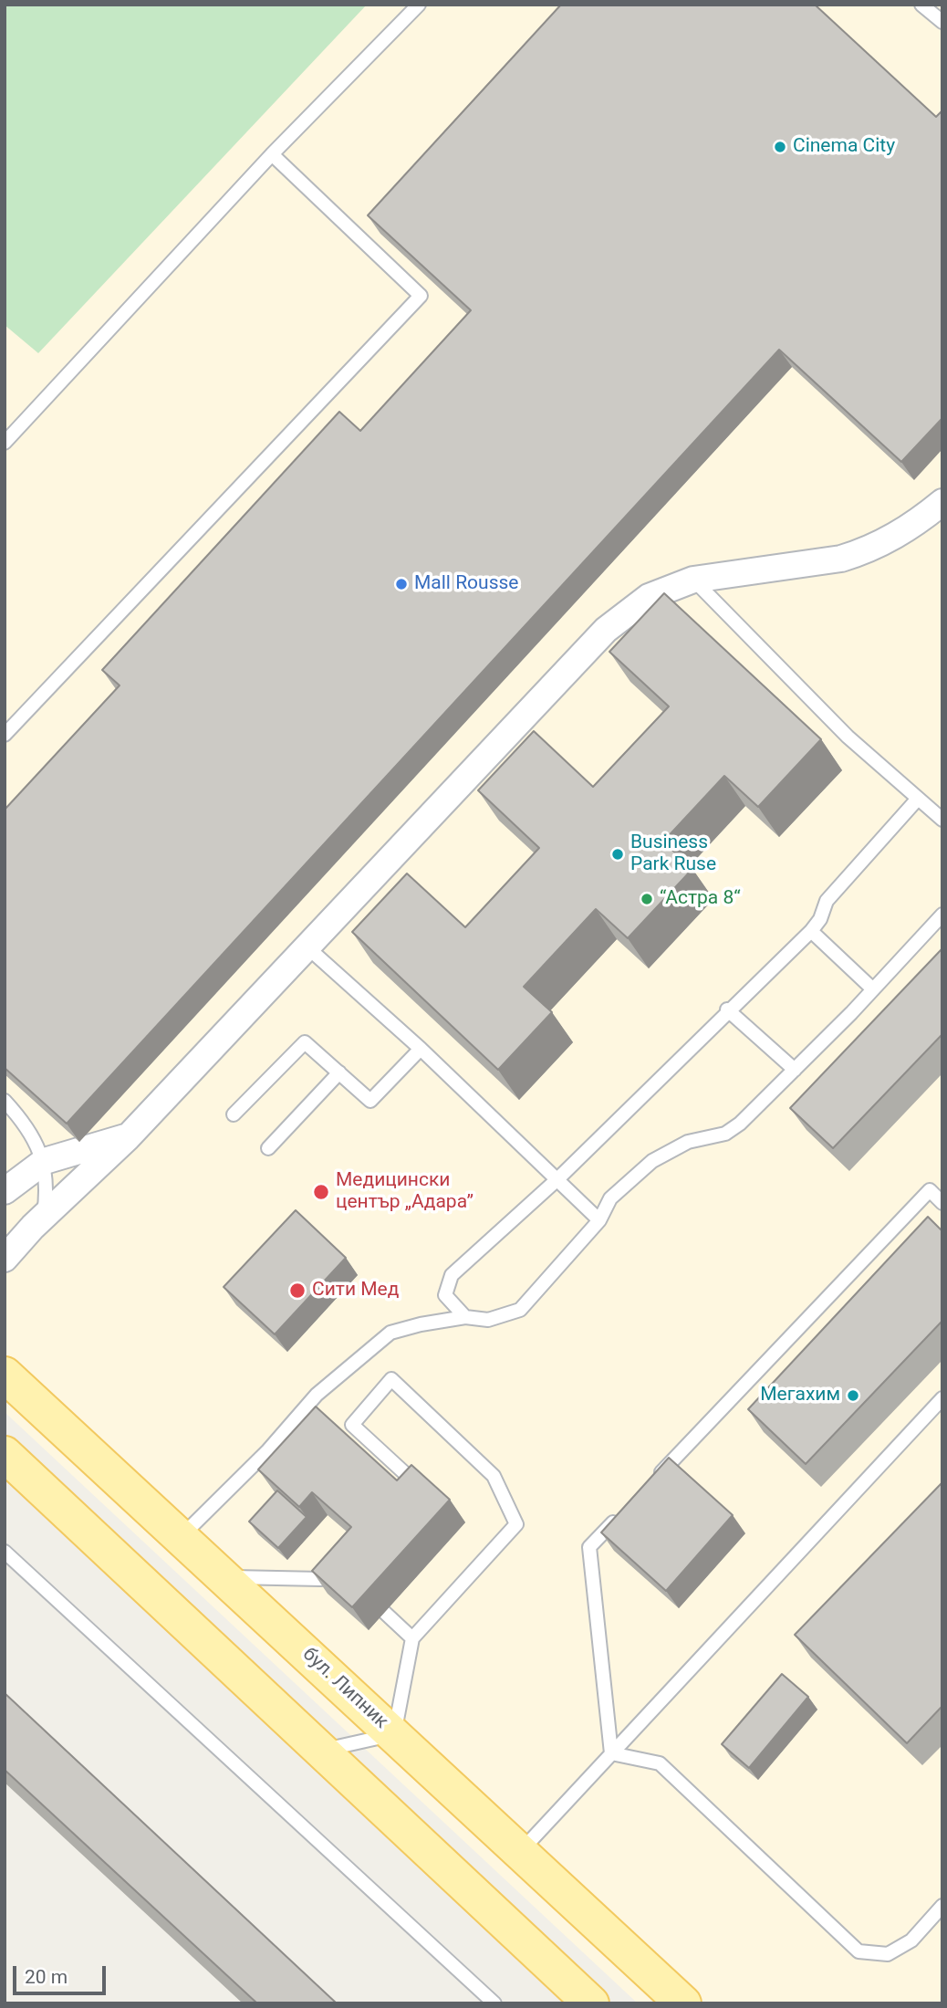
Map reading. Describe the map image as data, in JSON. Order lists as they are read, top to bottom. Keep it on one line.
{"streets":{"main road":["бул. Липник"]},"places":["Cinema City","Mall Rousse","Business Park Ruse","“Астра 8“","Медицински център „Адара”","Сити Мед","Мегахим"],"scale_bar":"20 m"}
